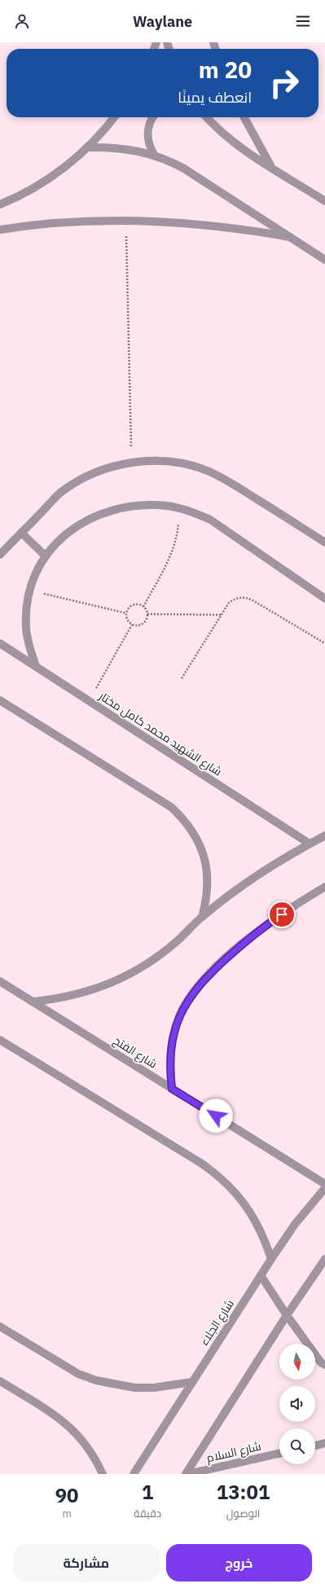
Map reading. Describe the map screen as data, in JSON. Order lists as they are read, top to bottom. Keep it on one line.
{"streets":{"street":["شارع الشهيد محمد كامل مختار","شارع الفتح","شارع الجلاء","شارع السلام"]},"north":"bottom","page":{"header":"Waylane","turn":["20 m","انعطف يمينًا"],"eta":["13:01","الوصول","1","دقيقة","90","m"],"buttons":["خروج","مشاركة"]}}
